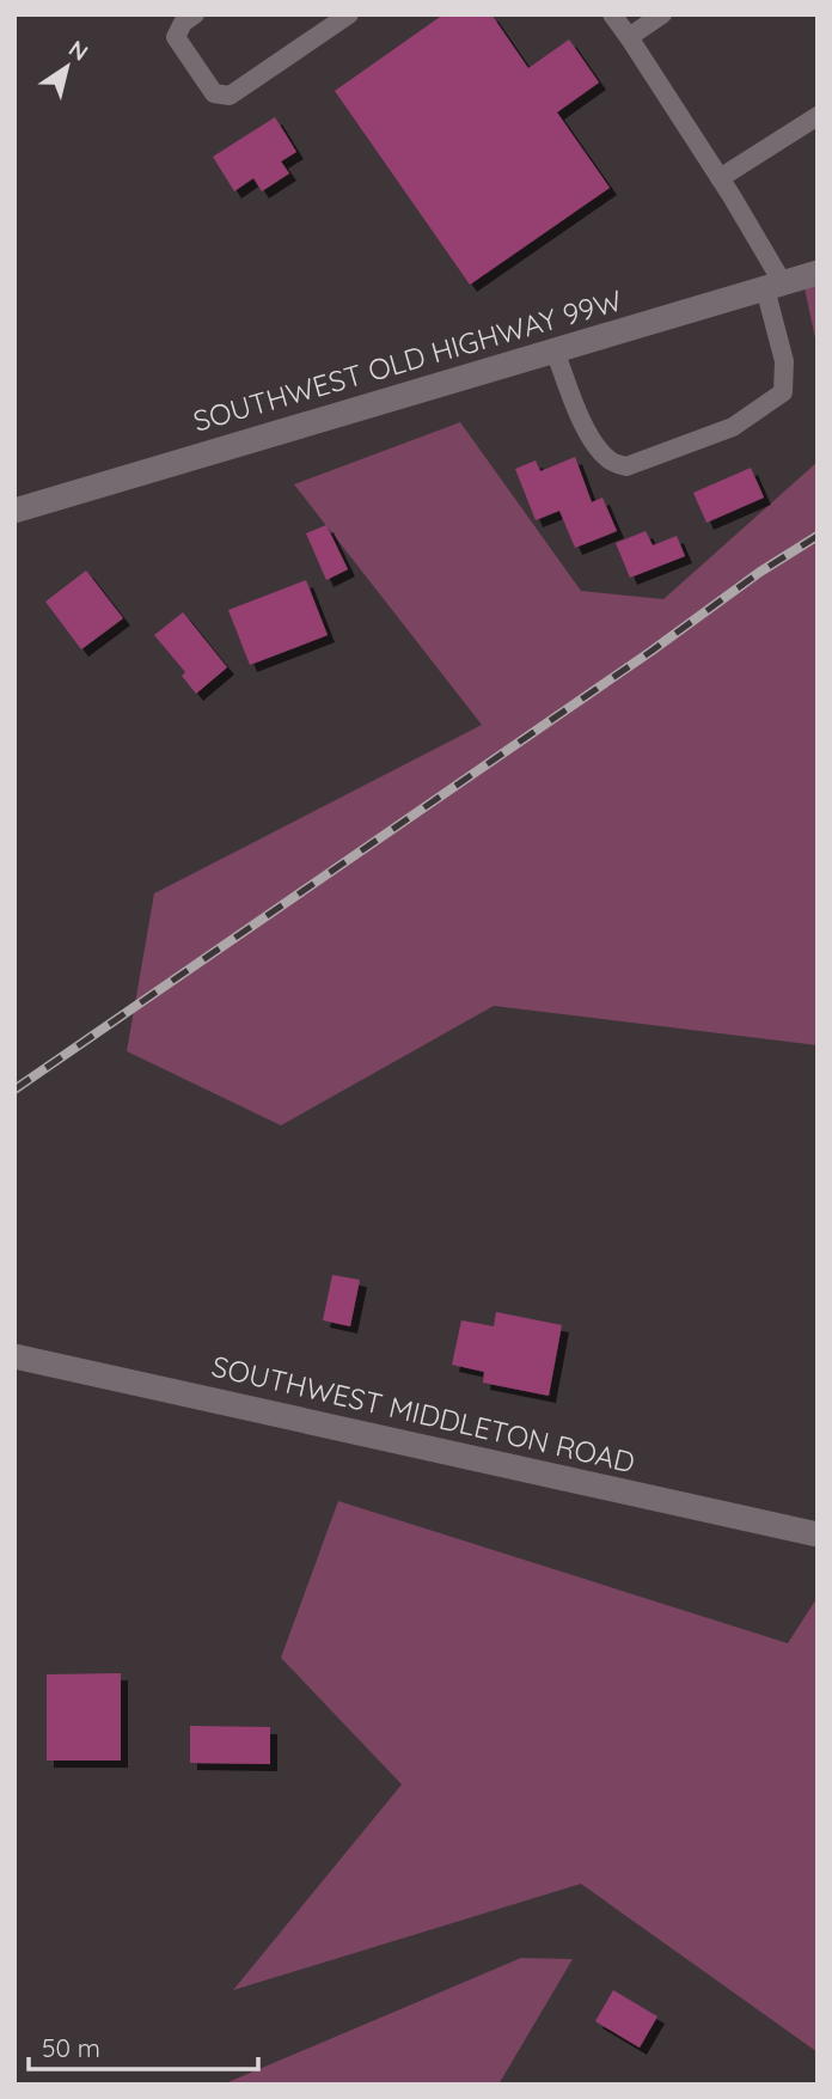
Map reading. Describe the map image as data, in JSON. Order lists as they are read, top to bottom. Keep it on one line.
{"streets":{"street":["SOUTHWEST OLD HIGHWAY 99W","SOUTHWEST MIDDLETON ROAD"]},"scale_bar":"50 m","north":"top right"}
